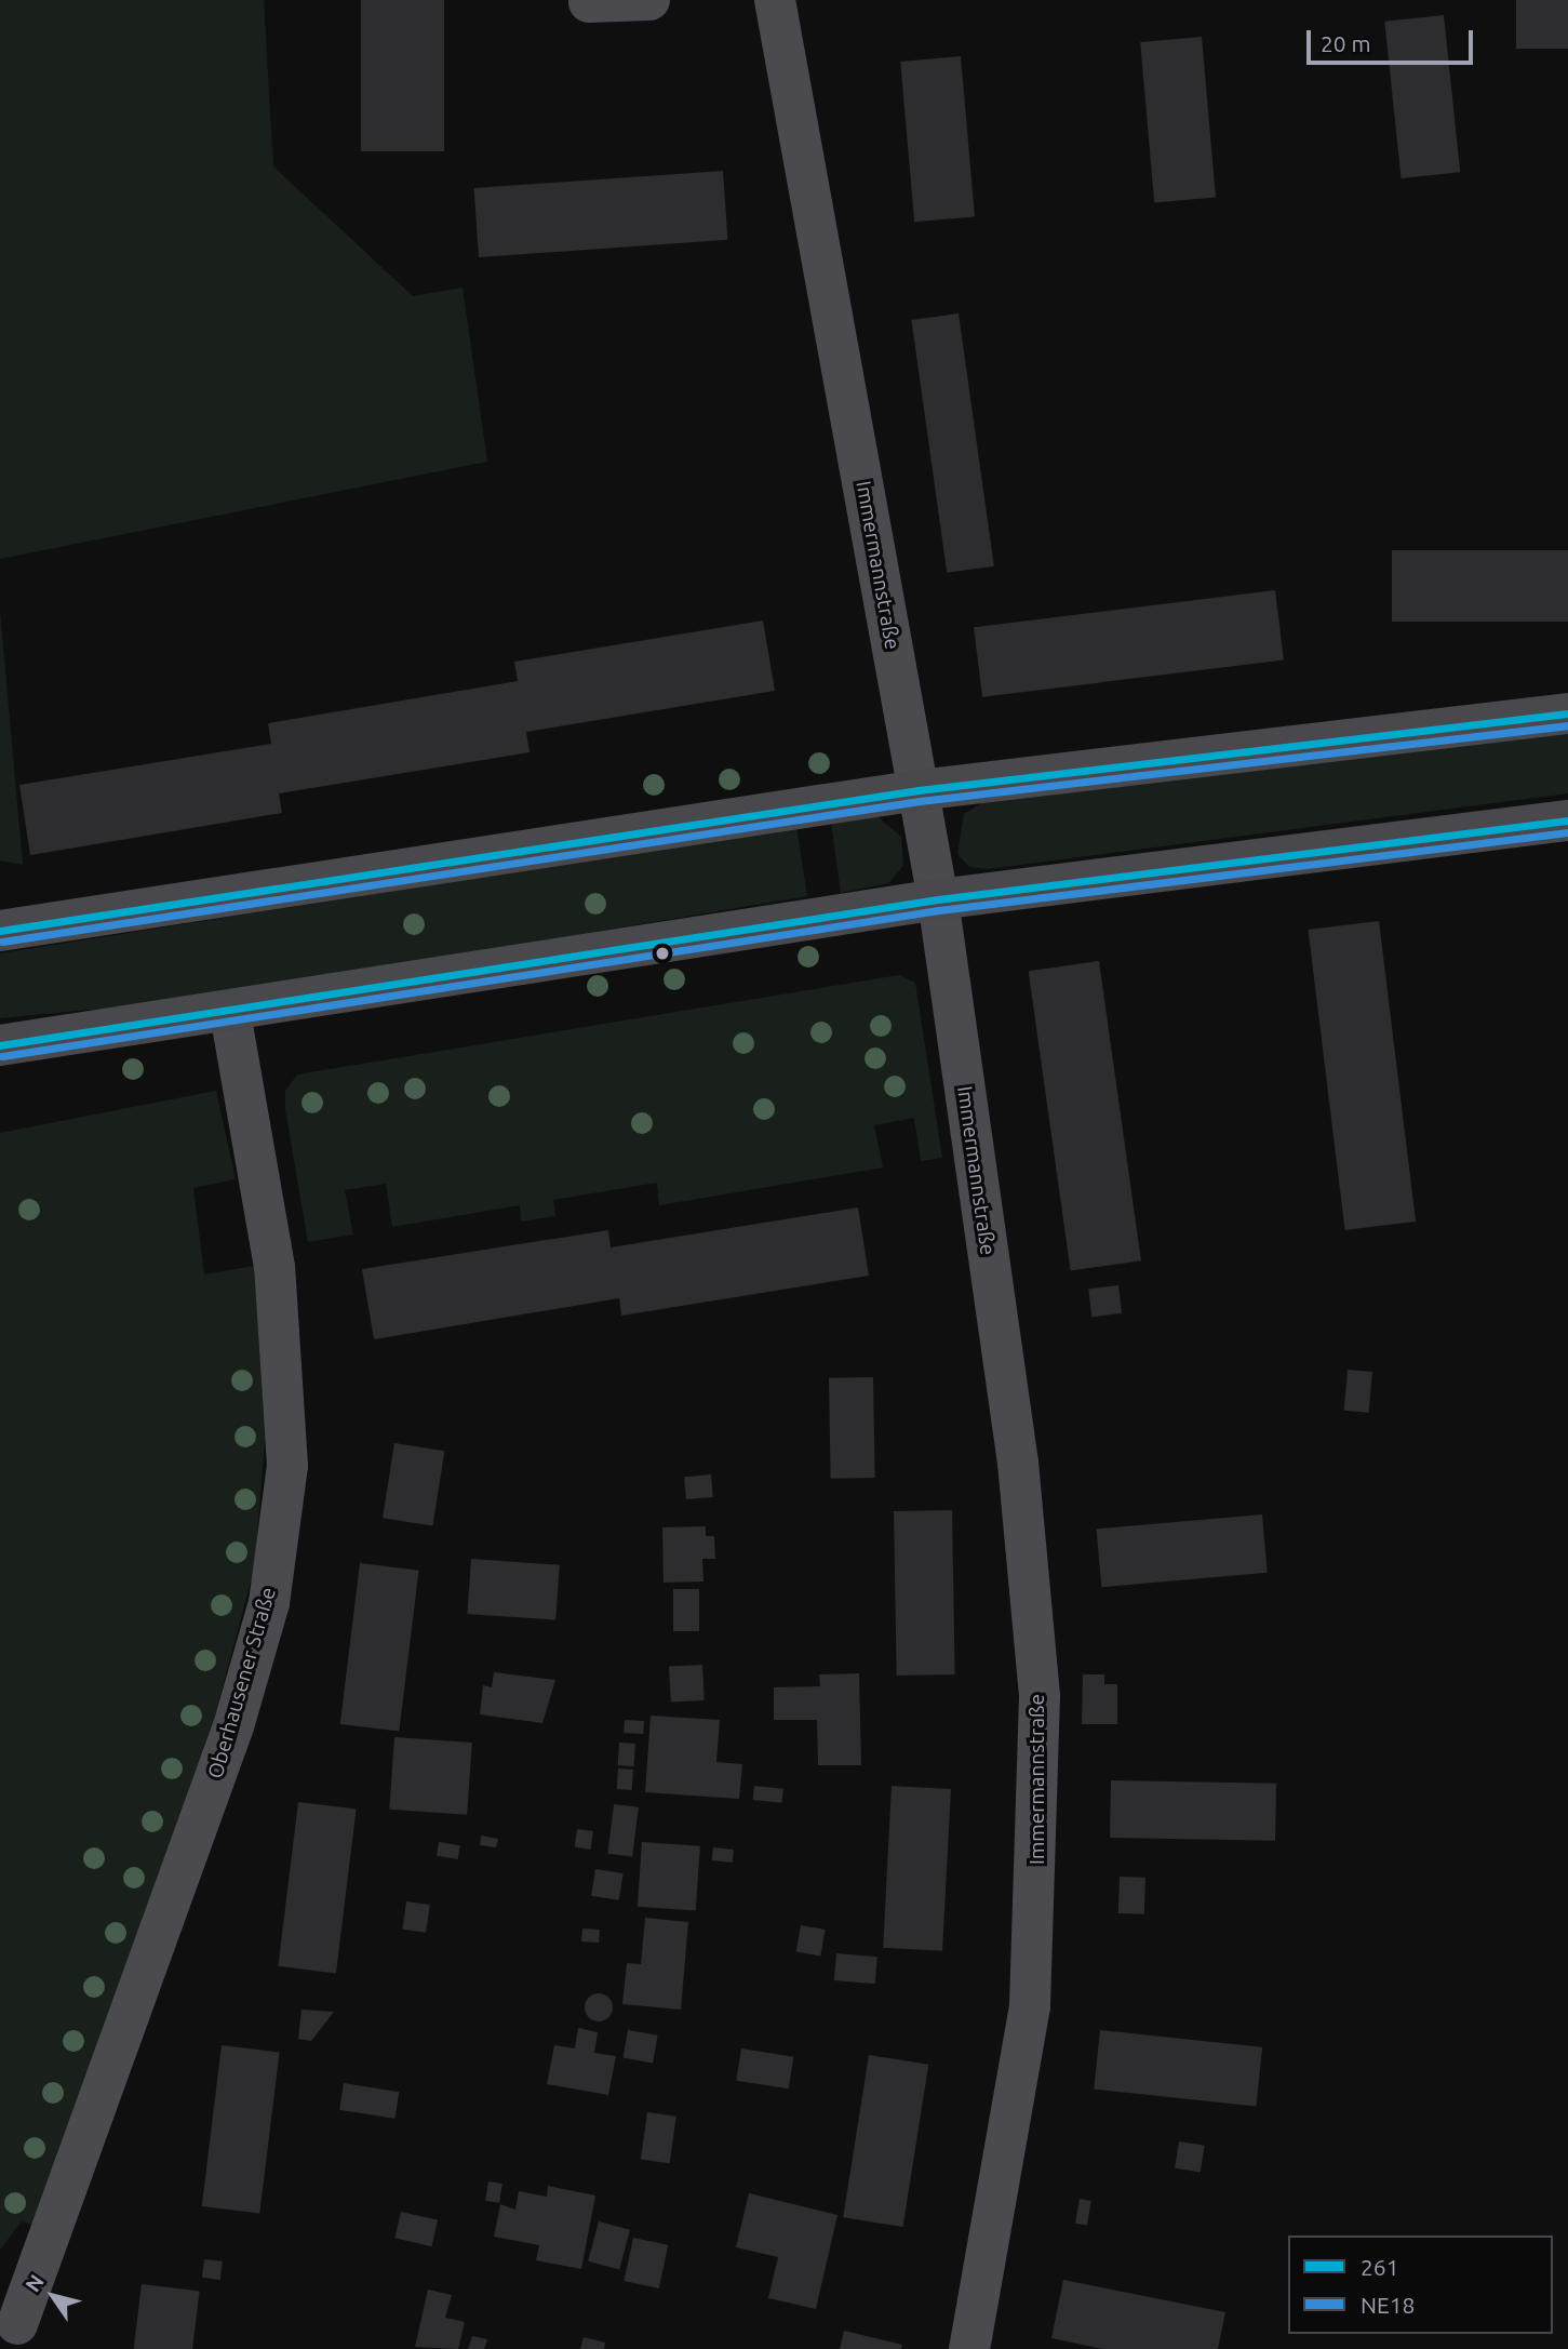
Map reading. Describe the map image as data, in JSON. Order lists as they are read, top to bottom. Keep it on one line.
{"streets":{"street":["Immermannstraße","Oberhausener Straße"]},"lines":["transit line 261","transit line NE18"],"legend":["261","NE18"],"scale_bar":"20 m","north":"top left"}
